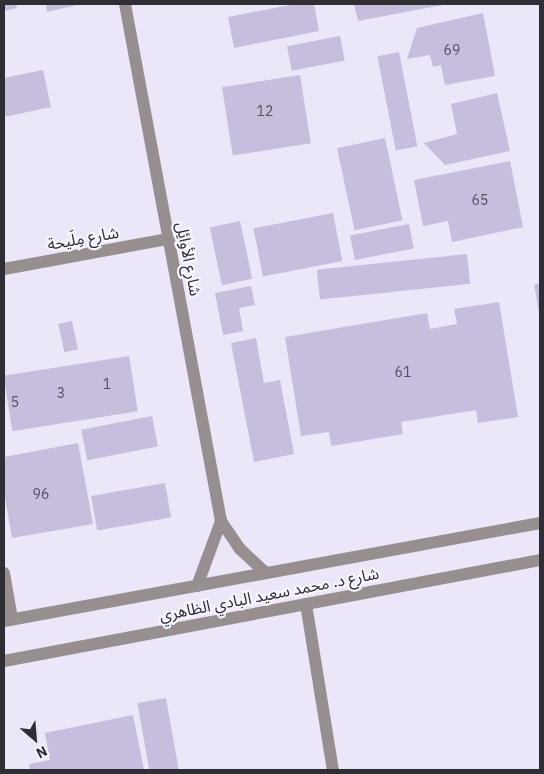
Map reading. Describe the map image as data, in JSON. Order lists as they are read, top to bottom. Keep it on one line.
{"streets":{"street":["شارع مِلَيحة","شارع الأوائِل","شارع د. محمد سعيد البادي الظاهري"]},"crossings":[["شارع مِلَيحة","شارع الأوائِل"],["شارع الأوائِل","شارع د. محمد سعيد البادي الظاهري"]],"house_numbers":["69","12","65","61","1","3","5","96"],"north":"bottom right"}
